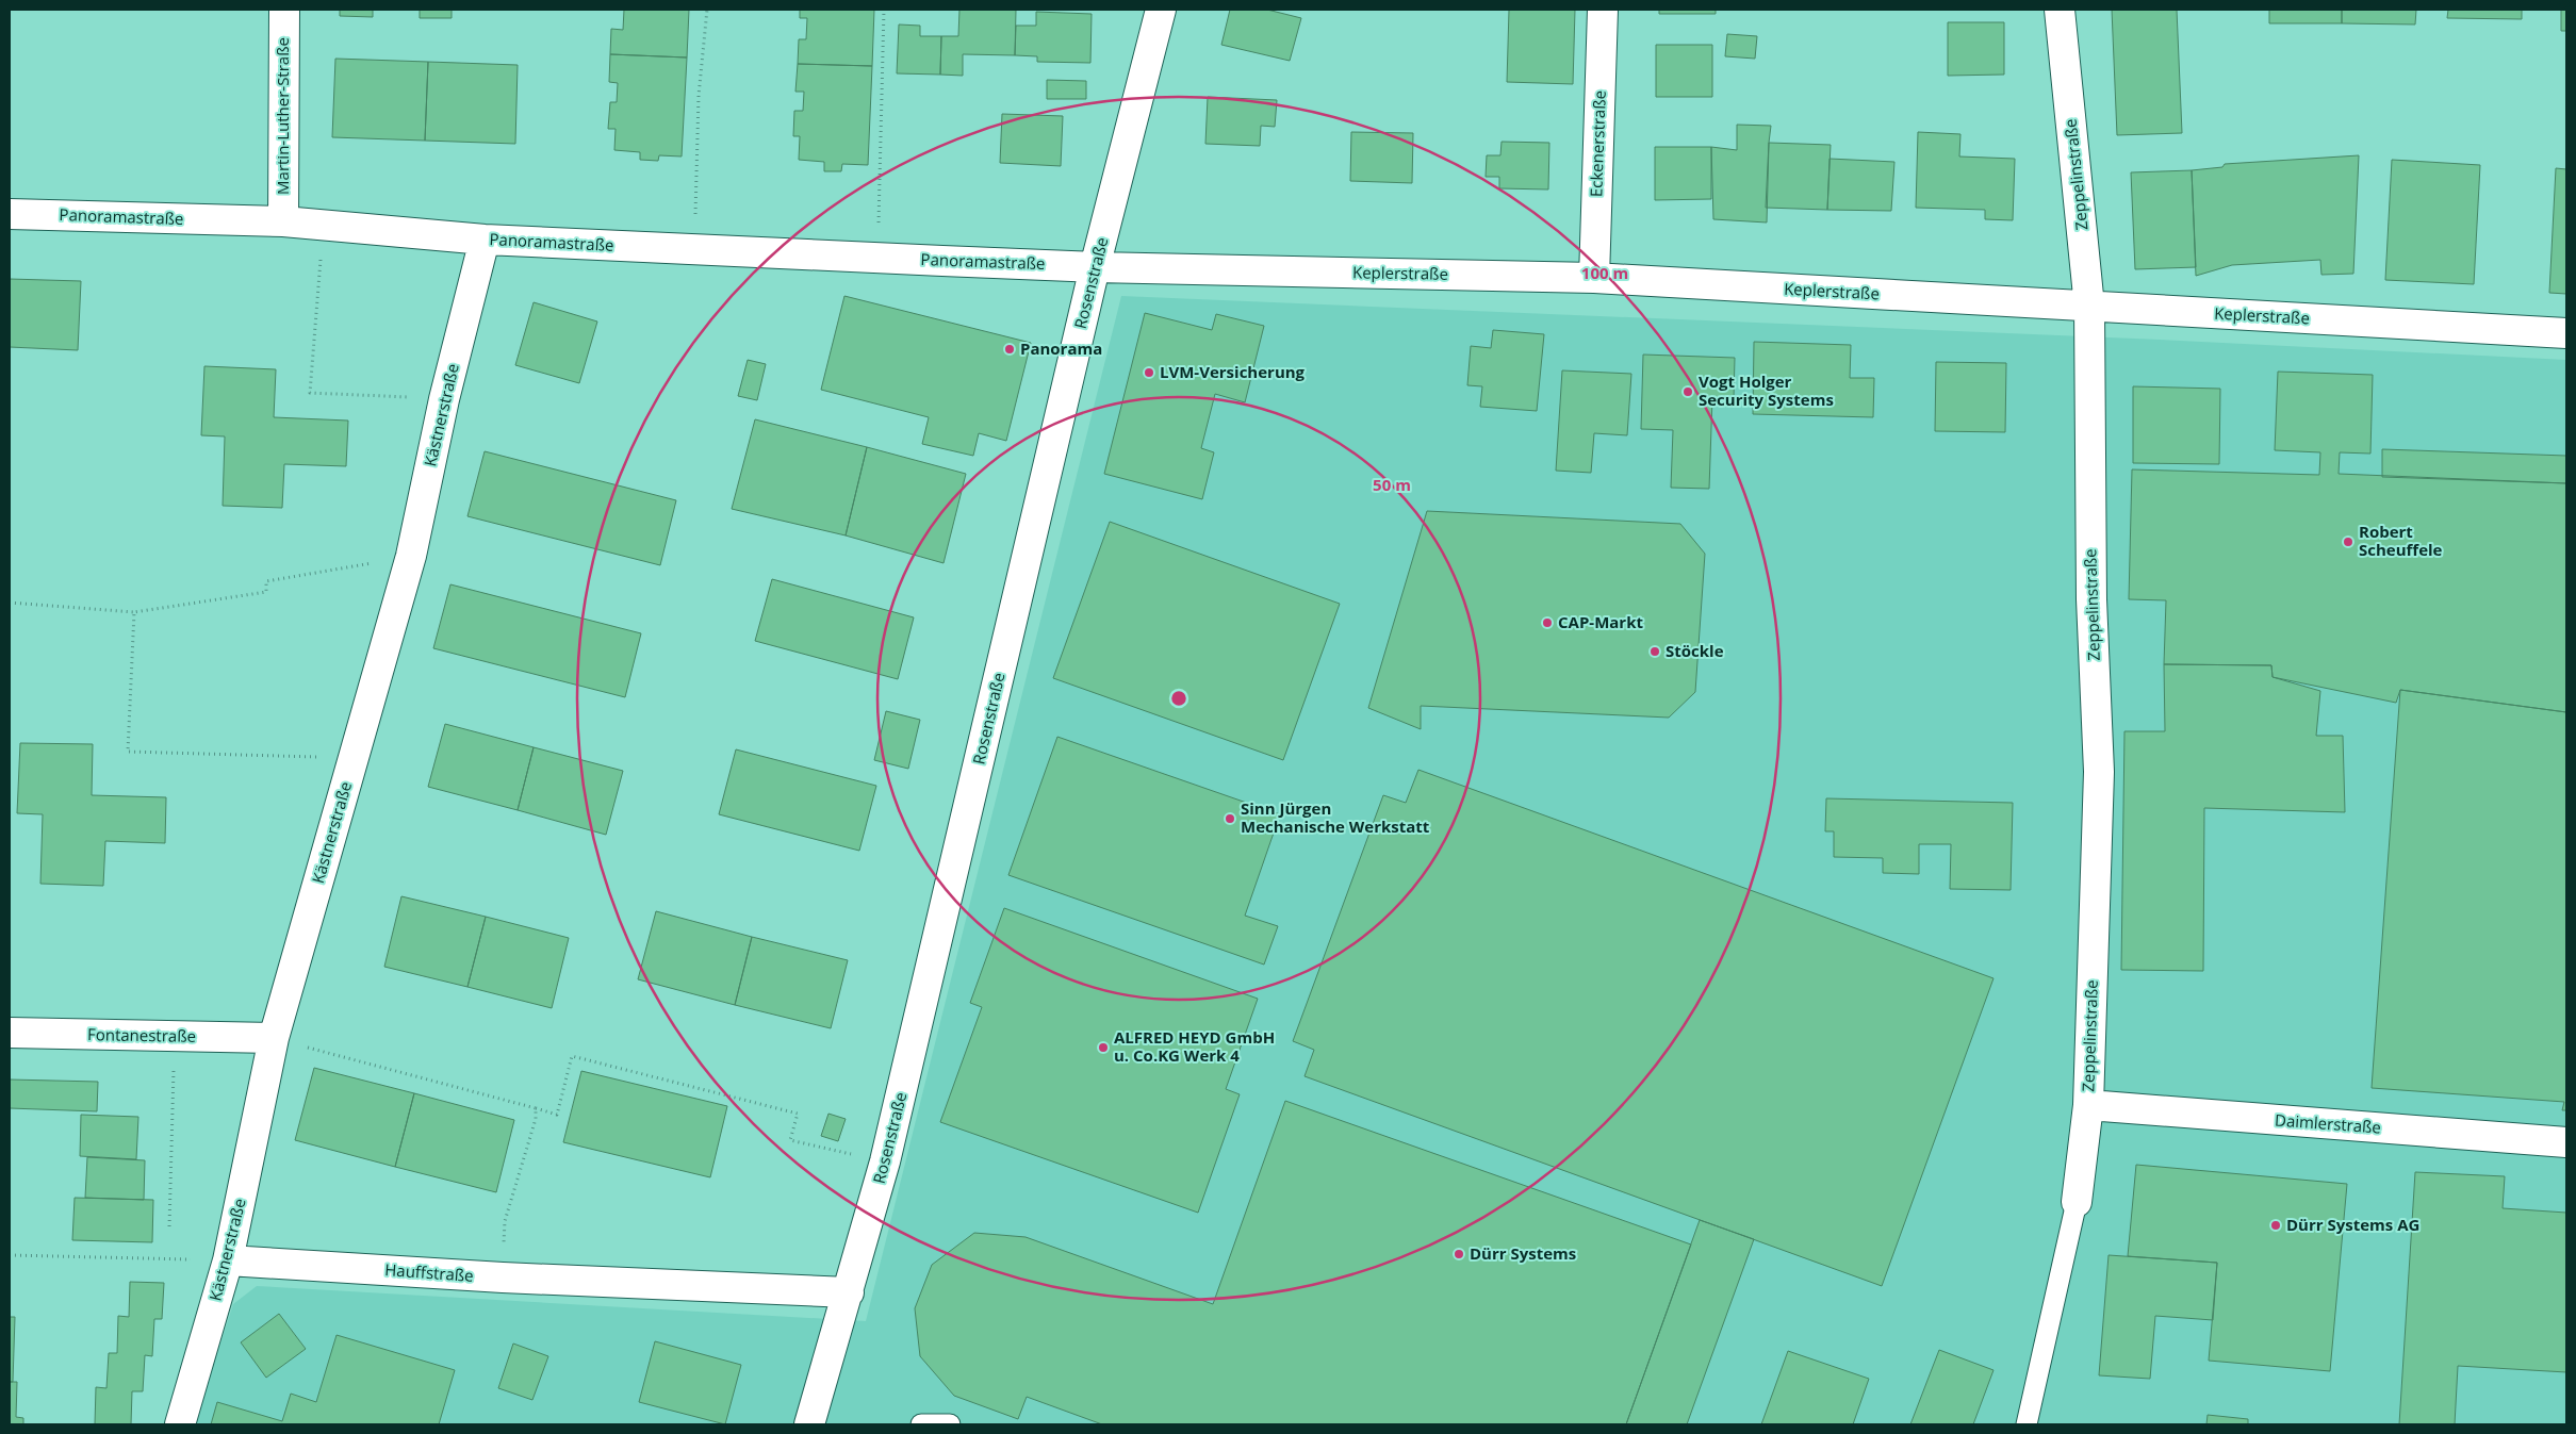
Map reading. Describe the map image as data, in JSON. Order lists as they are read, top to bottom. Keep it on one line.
{"streets":{"street":["Martin-Luther-Straße","Eckenerstraße","Zeppelinstraße","Panoramastraße","Keplerstraße","Rosenstraße","Kästnerstraße","Fontanestraße","Daimlerstraße","Hauffstraße"]},"crossings":[["Martin-Luther-Straße","Panoramastraße"],["Eckenerstraße","Keplerstraße"],["Zeppelinstraße","Keplerstraße"],["Zeppelinstraße","Daimlerstraße"],["Panoramastraße","Keplerstraße"],["Panoramastraße","Rosenstraße"],["Panoramastraße","Kästnerstraße"],["Keplerstraße","Rosenstraße"],["Rosenstraße","Hauffstraße"],["Kästnerstraße","Fontanestraße"],["Kästnerstraße","Hauffstraße"]],"places":["Panorama","LVM-Versicherung","Vogt Holger Security Systems","Robert Scheuffele","CAP-Markt","Stöckle","Sinn Jürgen Mechanische Werkstatt","ALFRED HEYD GmbH u. Co.KG Werk 4","Dürr Systems AG","Dürr Systems"],"rings":["100 m","50 m"]}
